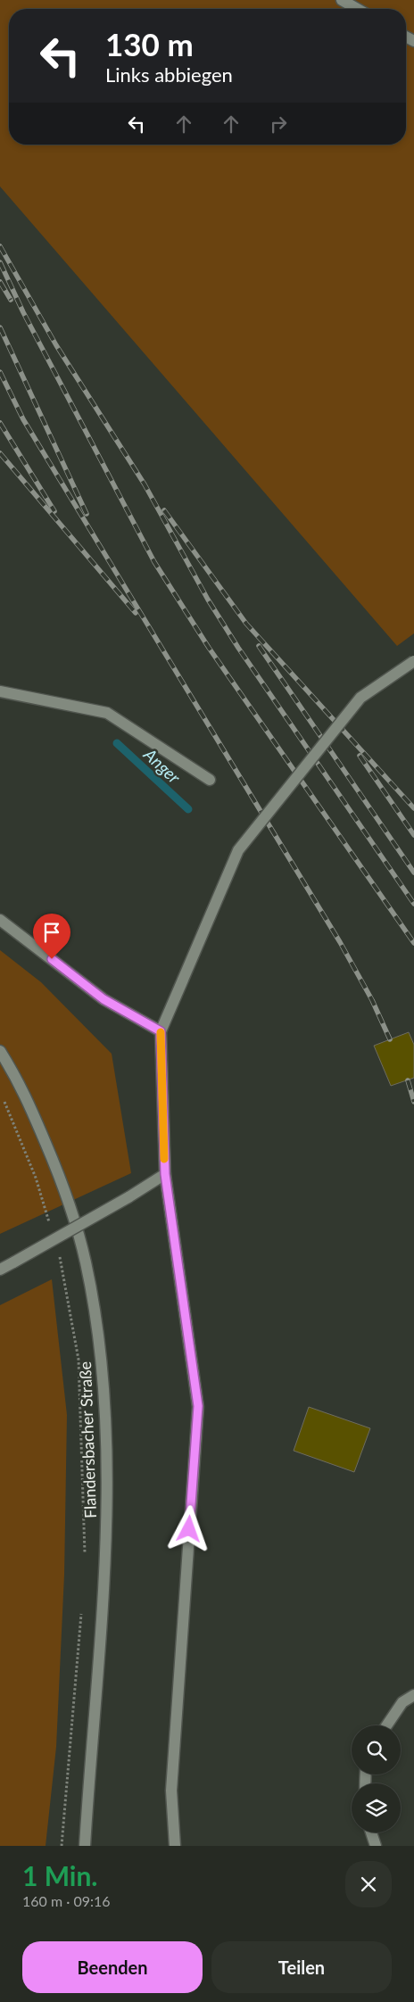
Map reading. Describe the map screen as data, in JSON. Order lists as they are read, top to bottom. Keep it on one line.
{"streets":{"street":["Flandersbacher Straße"]},"water":["Anger"],"page":{"turn":["130 m","Links abbiegen"],"heading":["1 Min.","160 m · 09:16"],"buttons":["Beenden","Teilen"]}}
